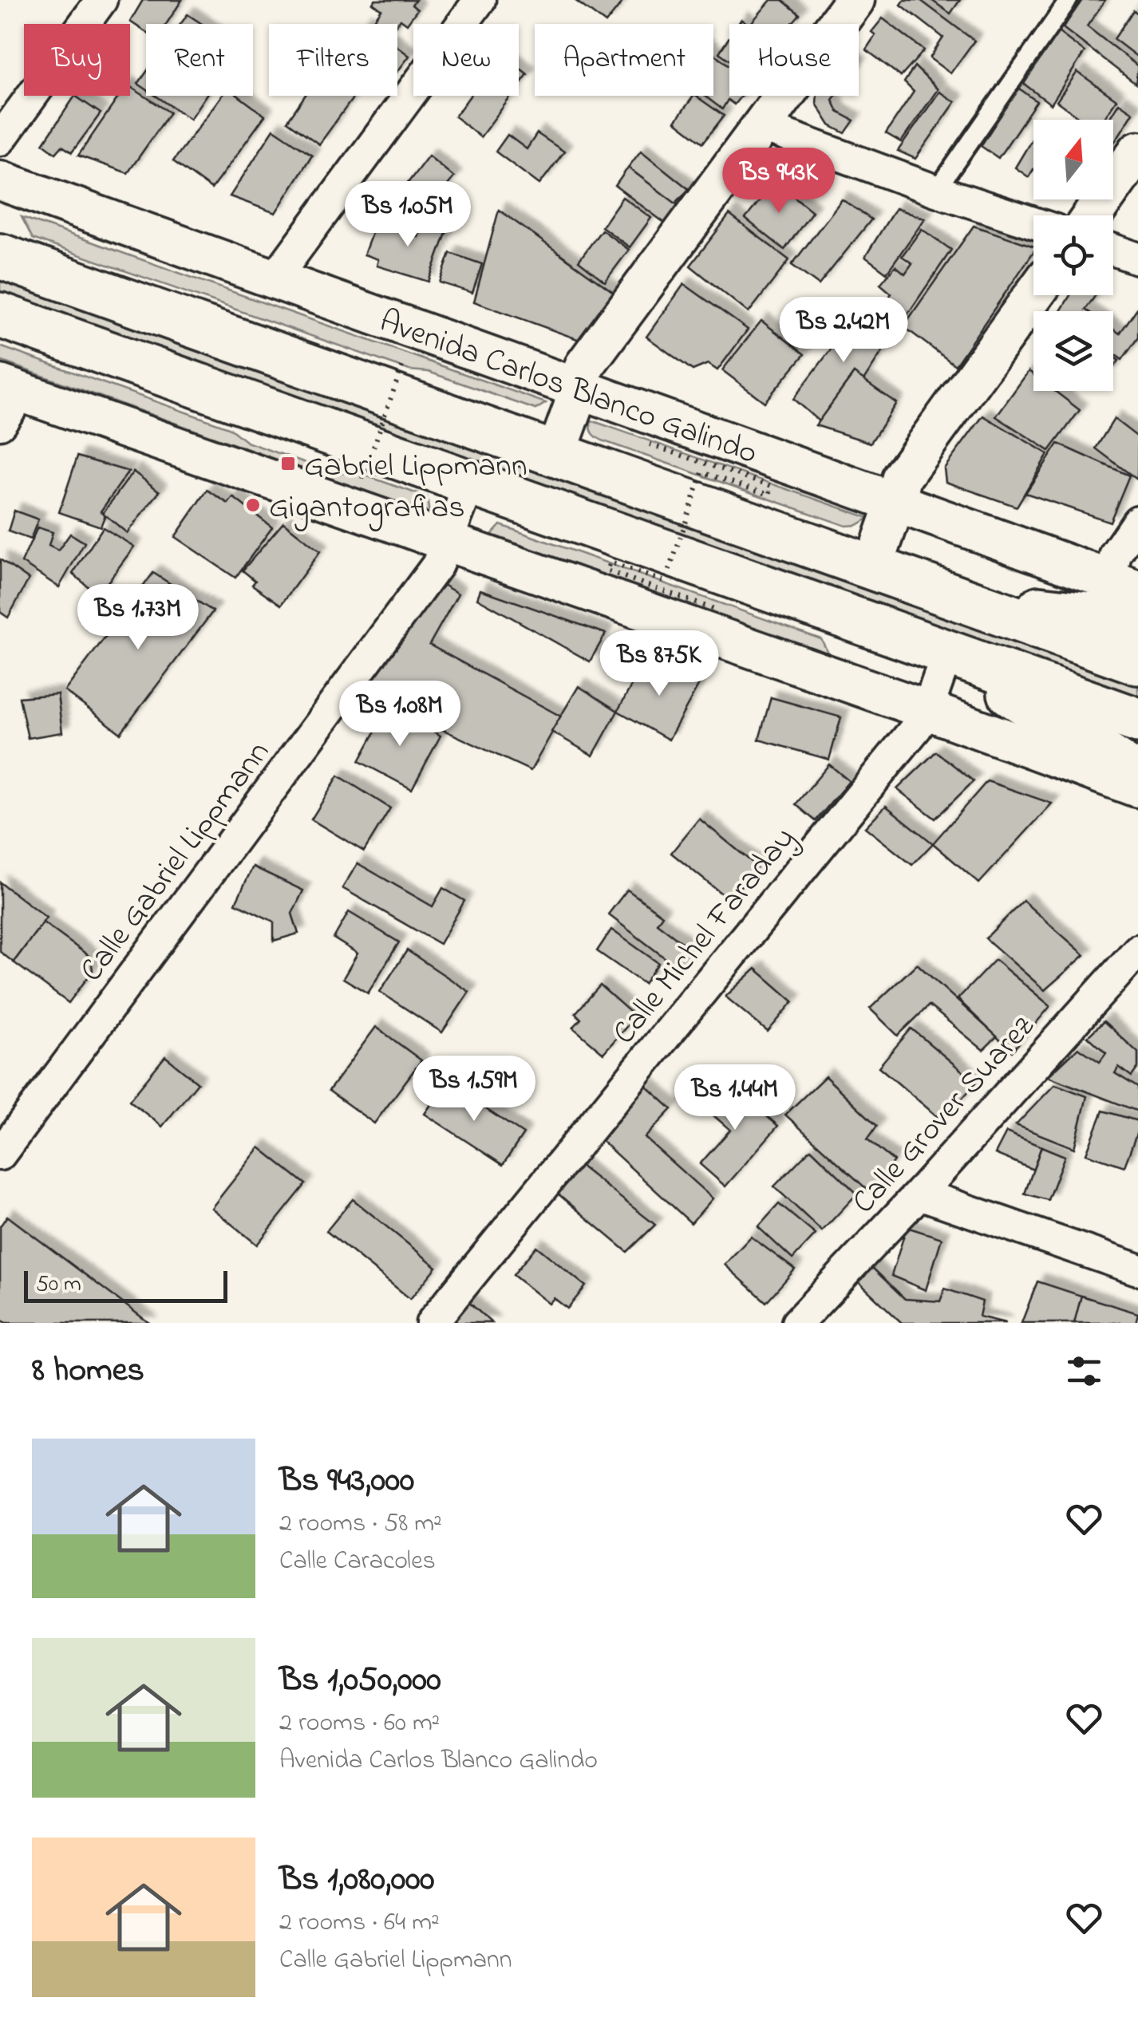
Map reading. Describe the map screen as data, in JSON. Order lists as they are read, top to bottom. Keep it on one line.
{"streets":{"street":["Avenida Carlos Blanco Galindo","Calle Gabriel Lippmann","Calle Michel Faraday","Calle Grover Suarez"]},"places":{"transit":["Gabriel Lippmann"],"other":["Gigantografias"]},"scale_bar":"50 m","north":"top","page":{"chip":["Buy","Rent","Filters","New","Apartment","House"],"price":["Bs 943K","Bs 1.05M","Bs 2.42M","Bs 1.73M","Bs 875K","Bs 1.08M","Bs 1.59M","Bs 1.44M"],"scale":"50 m","heading":"8 homes","list":[{"name":"Bs 943,000","note":"2 rooms · 58 m² · Calle Caracoles"},{"name":"Bs 1,050,000","note":"2 rooms · 60 m² · Avenida Carlos Blanco Galindo"},{"name":"Bs 1,080,000","note":"2 rooms · 64 m² · Calle Gabriel Lippmann"}]}}
